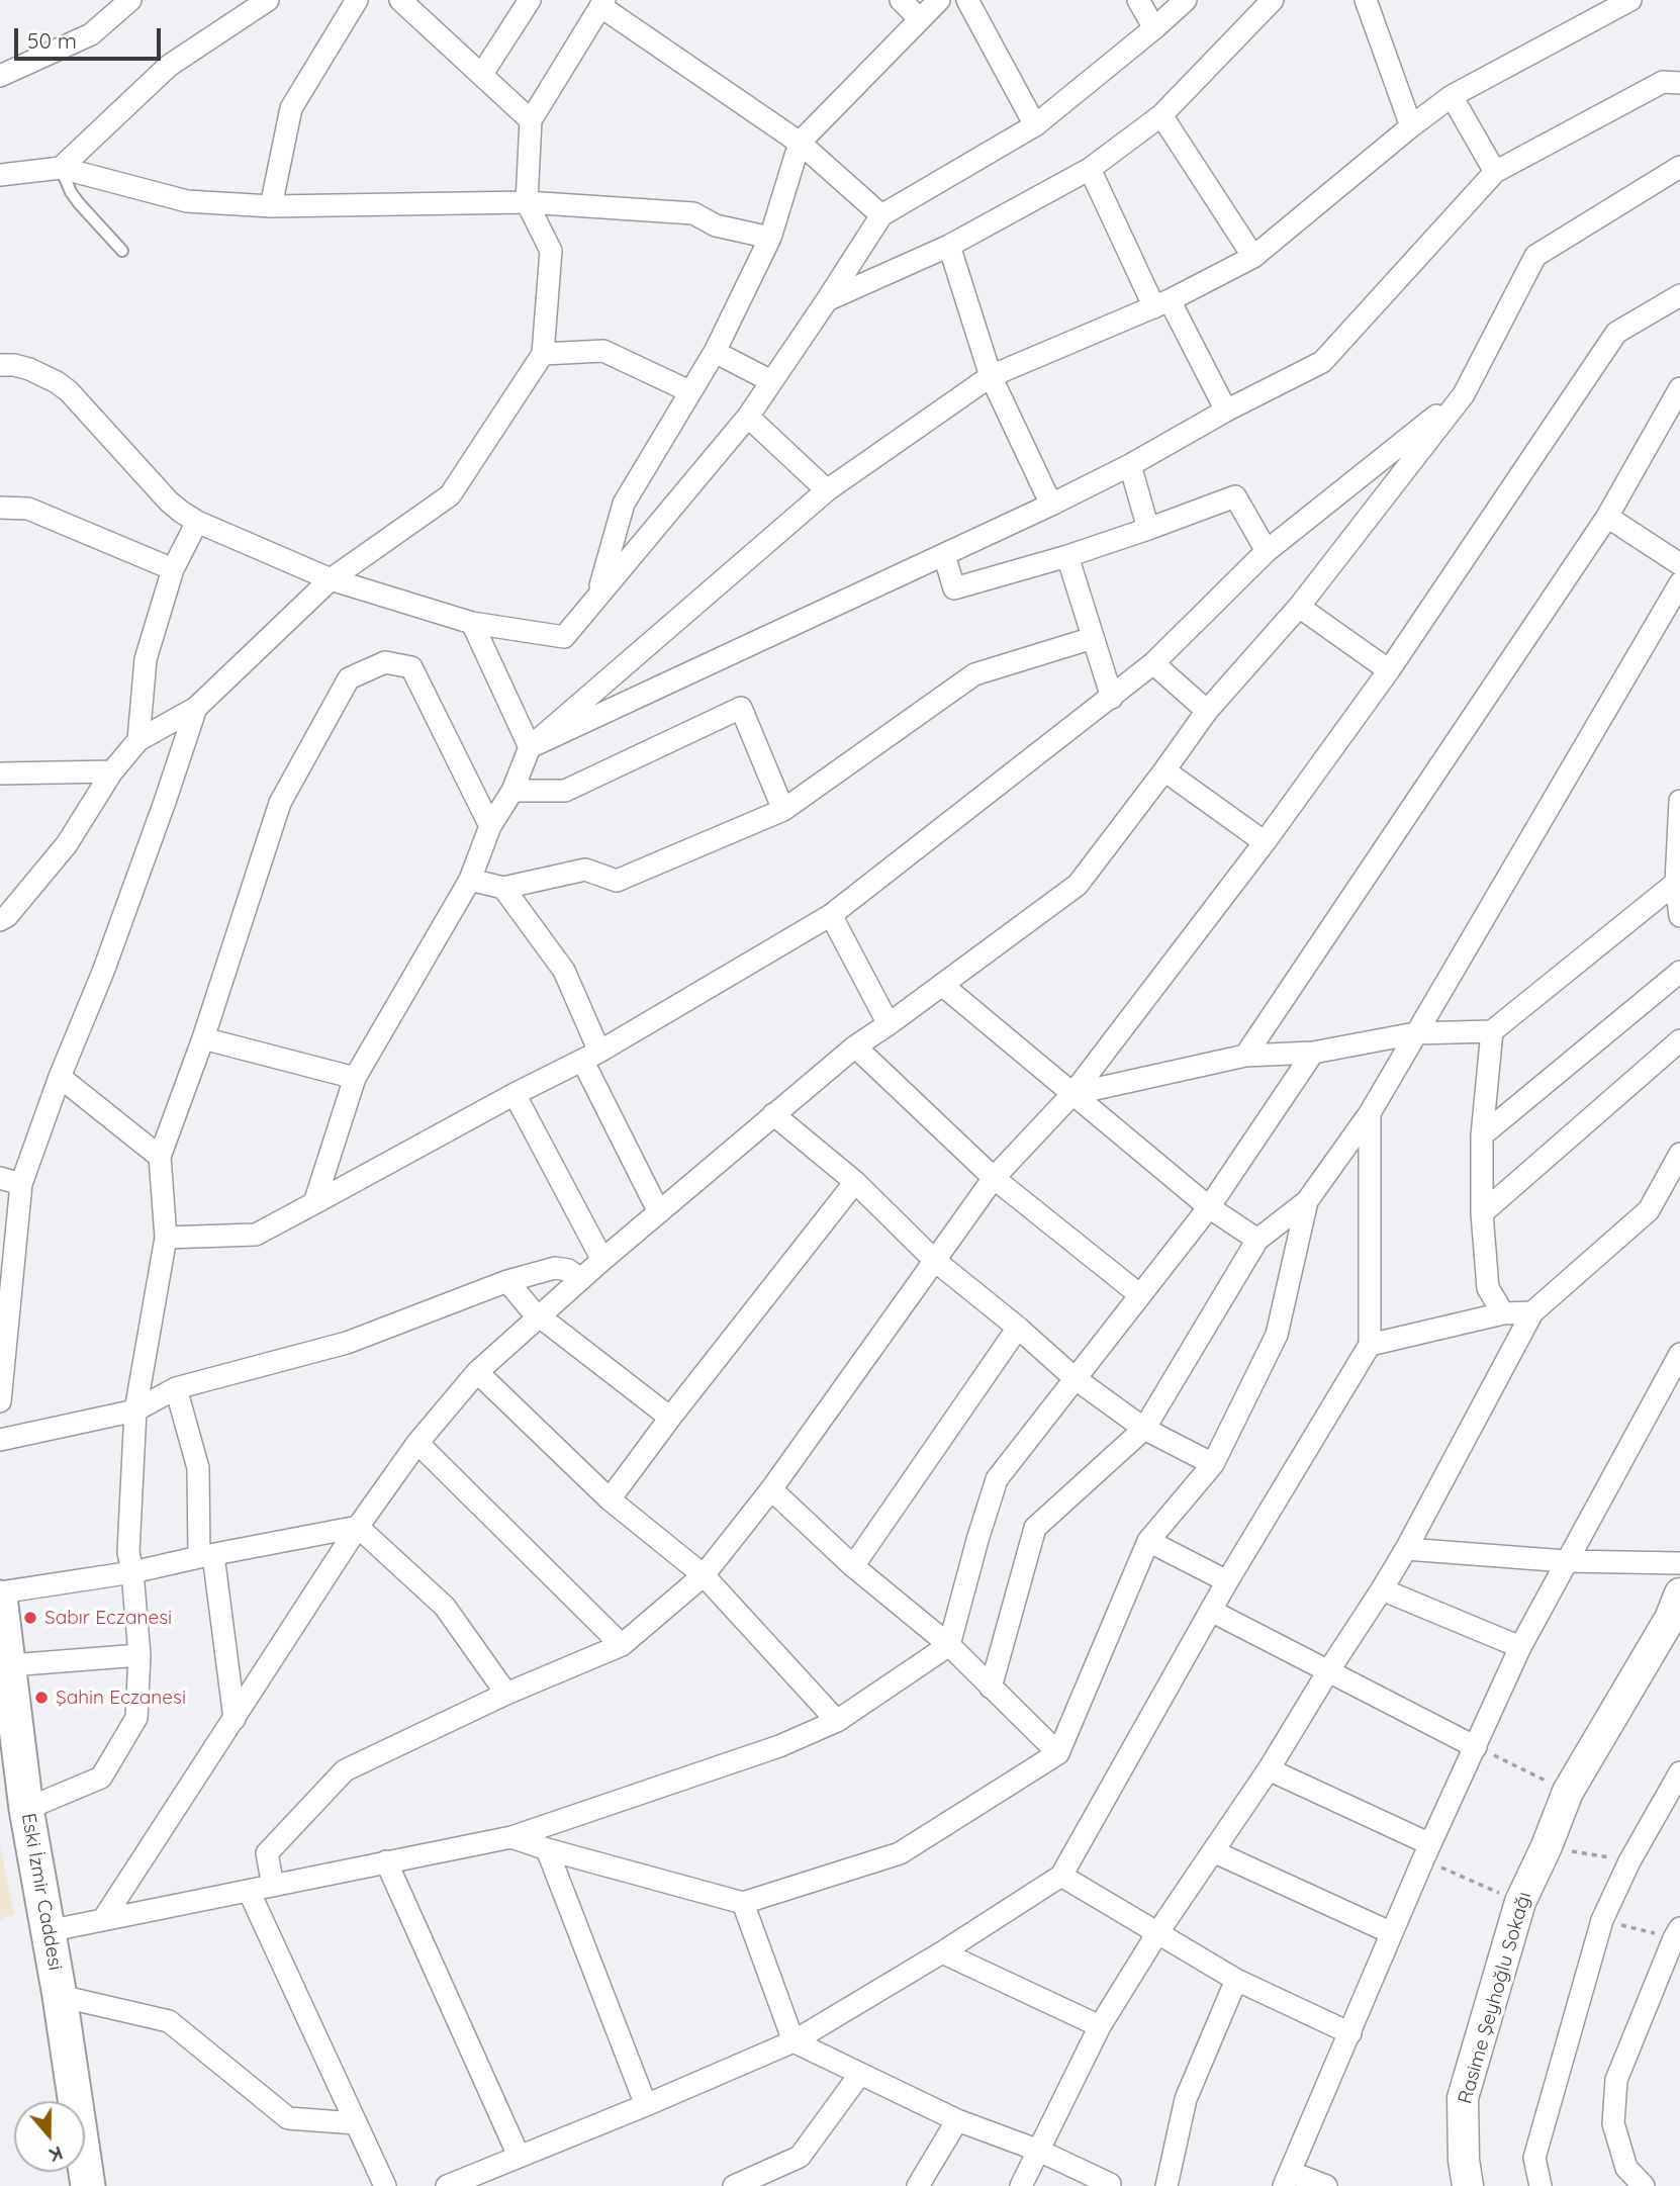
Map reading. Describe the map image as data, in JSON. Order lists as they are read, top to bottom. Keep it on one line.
{"streets":{"main road":["Eski İzmir Caddesi","Rasime Şeyhoğlu Sokağı"]},"places":["Sabır Eczanesi","Şahin Eczanesi"],"scale_bar":"50 m","north":"bottom"}
